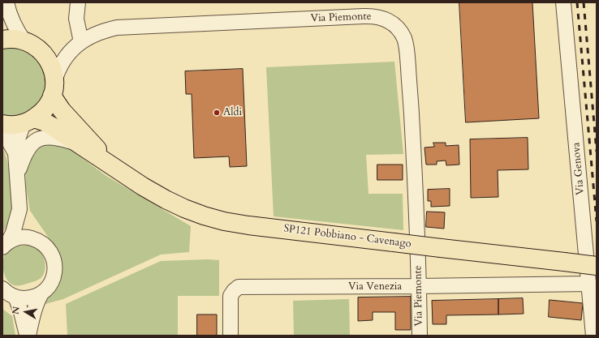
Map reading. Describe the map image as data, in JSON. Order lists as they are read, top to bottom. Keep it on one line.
{"streets":{"main road":["SP121 Pobbiano - Cavenago"],"street":["Via Piemonte","Via Genova","Via Venezia"]},"crossings":[["Via Piemonte","SP121 Pobbiano - Cavenago"],["Via Piemonte","Via Venezia"],["Via Genova","Via Venezia"]],"places":["Aldi"],"north":"left"}
